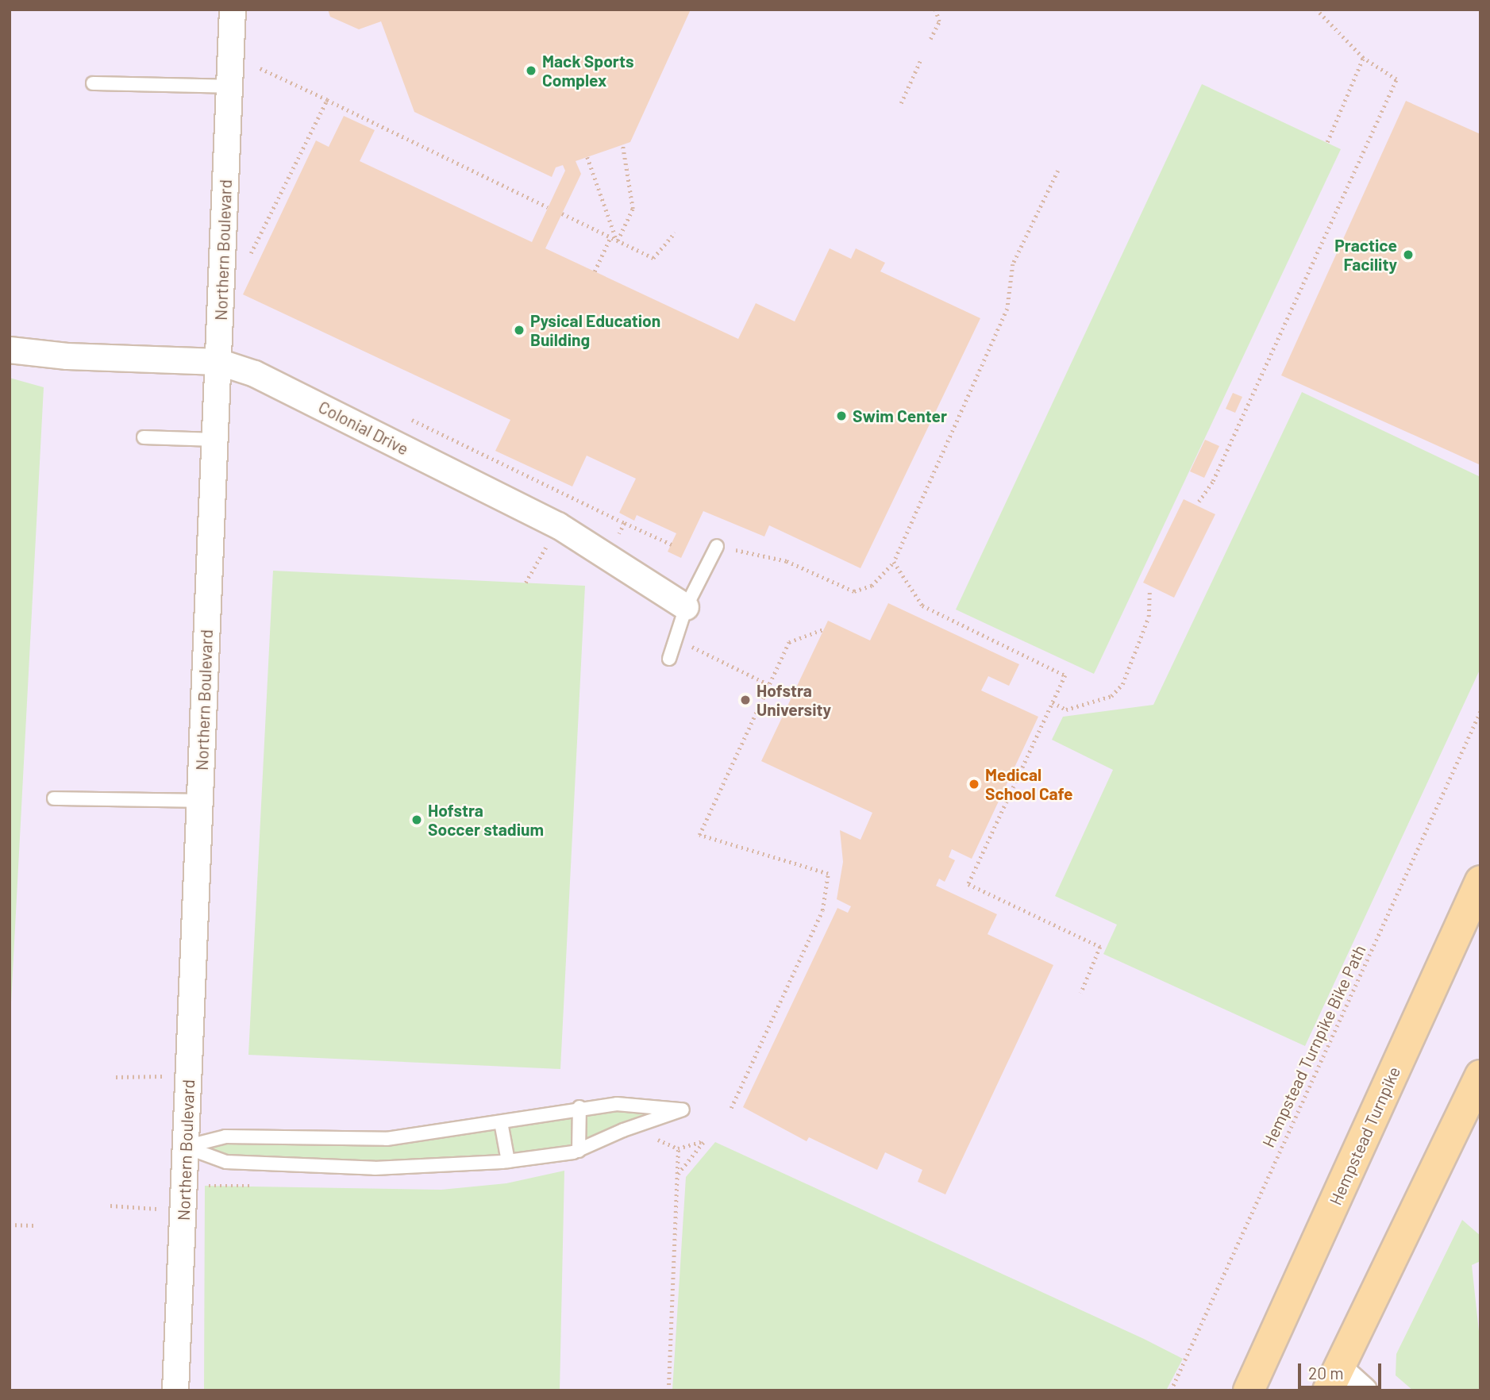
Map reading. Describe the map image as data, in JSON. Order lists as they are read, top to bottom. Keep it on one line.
{"streets":{"main road":["Hempstead Turnpike"],"street":["Northern Boulevard","Colonial Drive"],"path":["Hempstead Turnpike Bike Path"]},"crossings":[["Northern Boulevard","Colonial Drive"]],"places":["Mack Sports Complex","Practice Facility","Pysical Education Building","Swim Center","Hofstra University","Medical School Cafe","Hofstra Soccer stadium"],"scale_bar":"20 m"}
